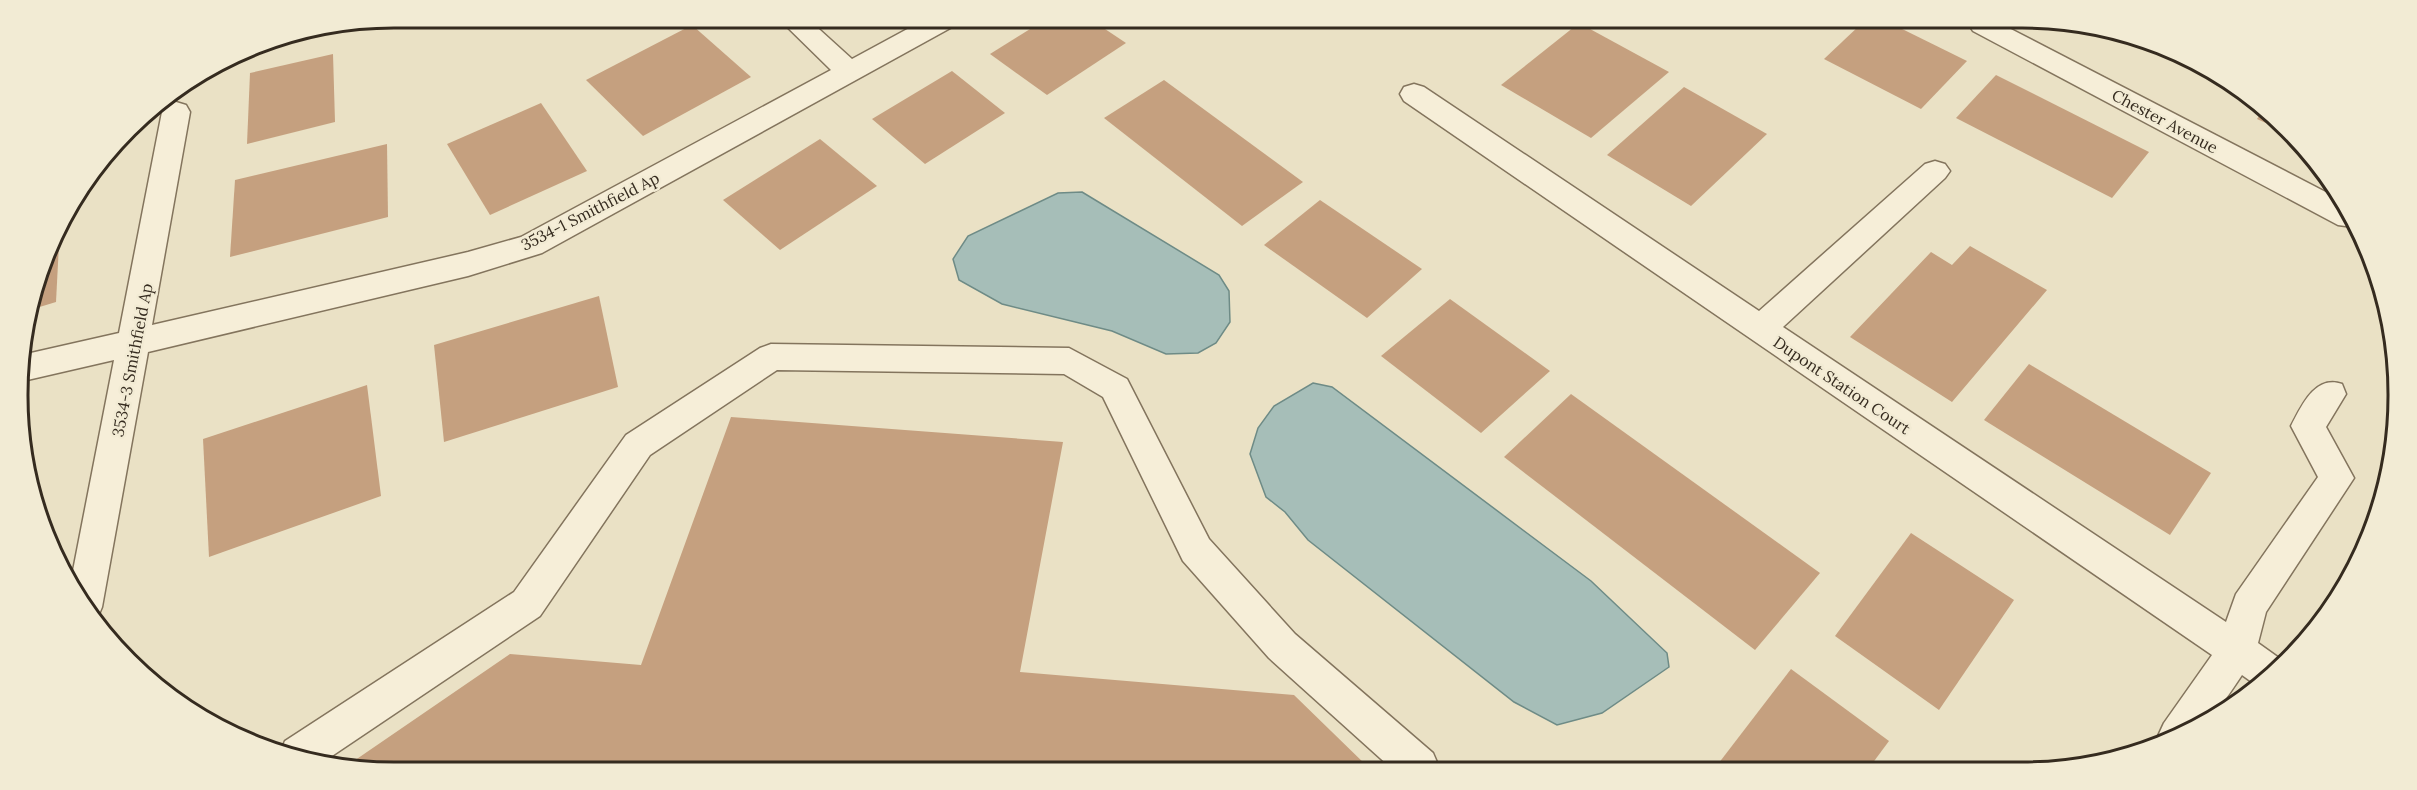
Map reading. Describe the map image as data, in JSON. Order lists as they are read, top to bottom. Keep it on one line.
{"streets":{"street":["Chester Avenue","3534-1 Smithfield Ap","3534-3 Smithfield Ap","Dupont Station Court"]},"crossings":[["3534-1 Smithfield Ap","3534-3 Smithfield Ap"]]}
